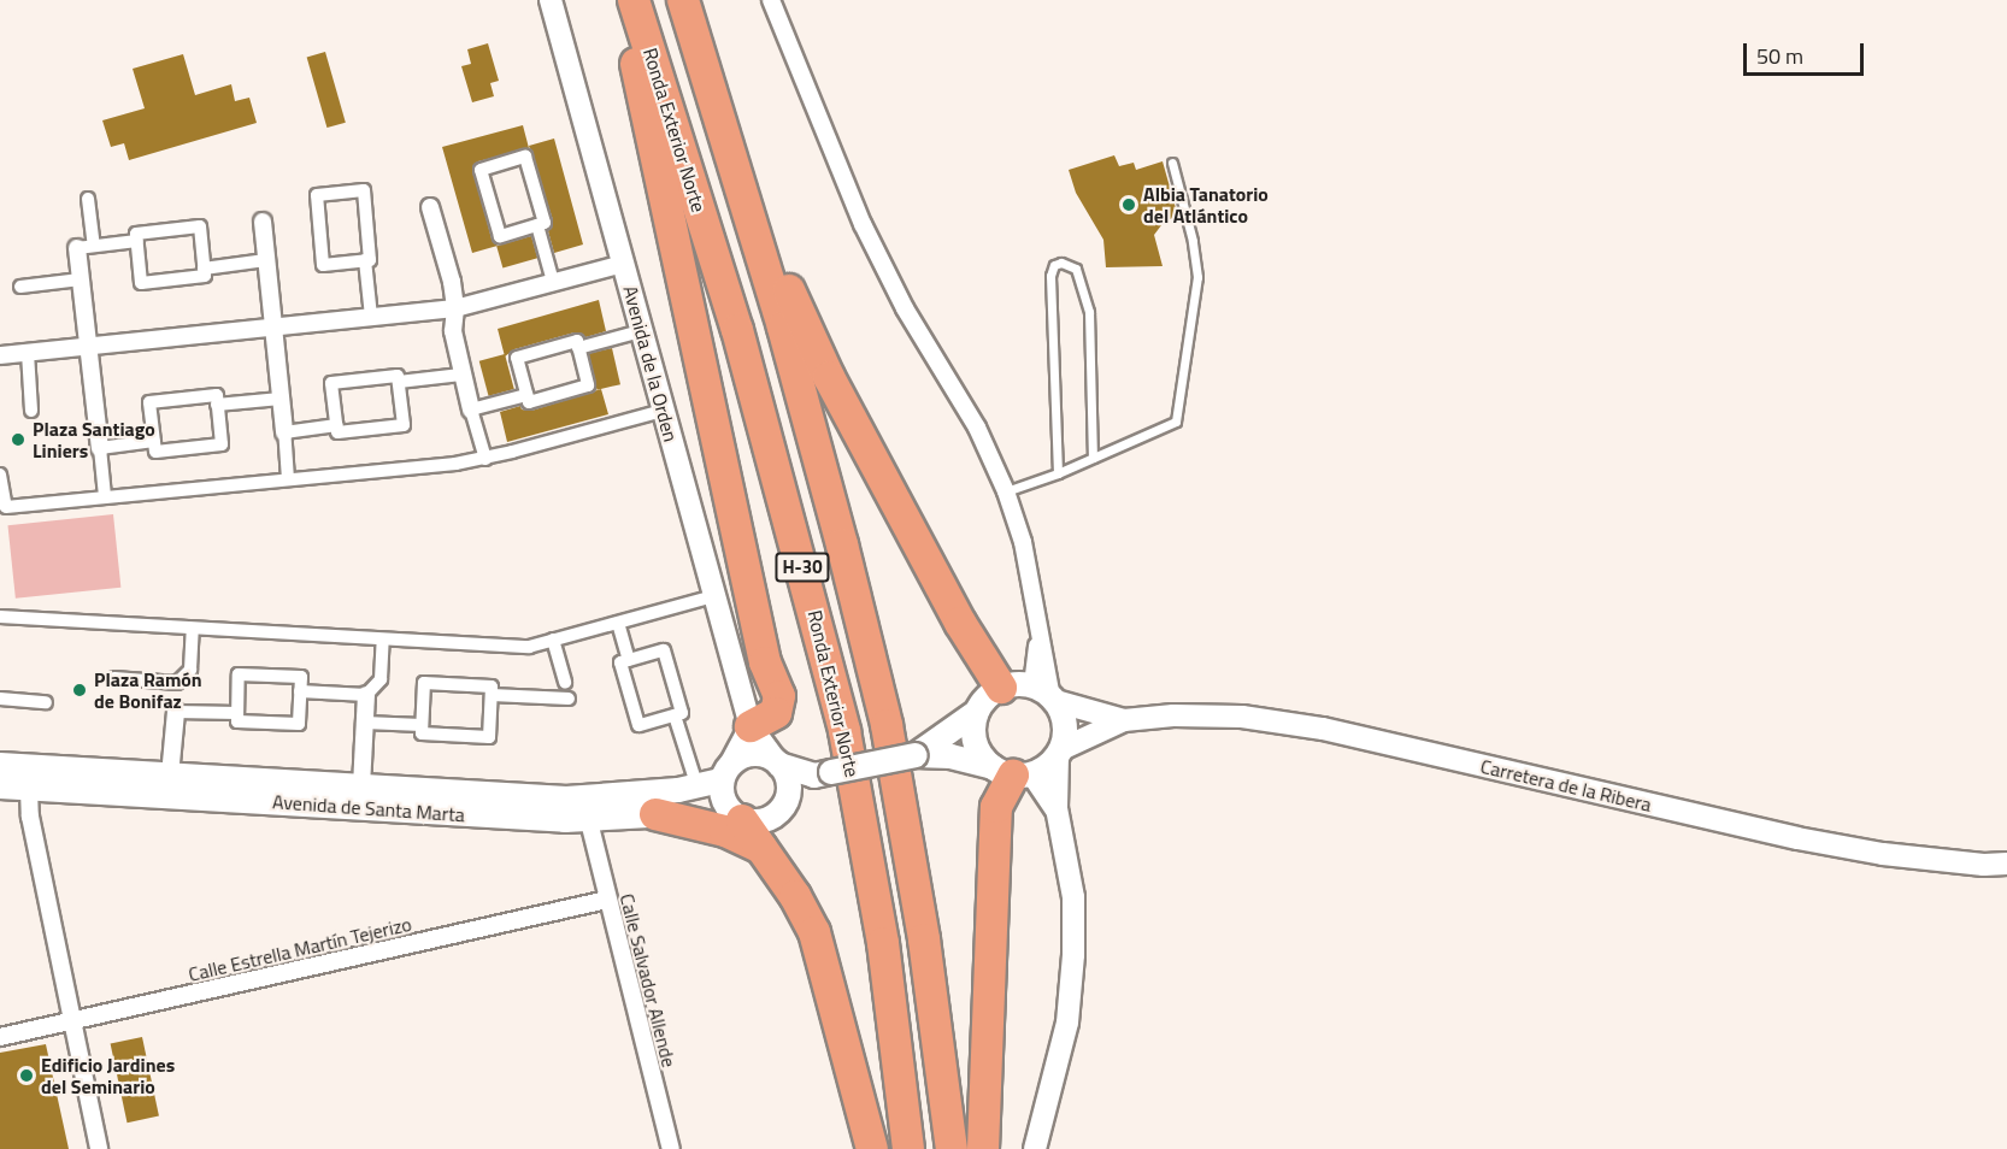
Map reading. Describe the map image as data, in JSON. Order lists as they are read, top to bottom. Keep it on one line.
{"streets":{"highway":["Ronda Exterior Norte","H-30"],"main road":["Avenida de Santa Marta"],"street":["Avenida de la Orden","Carretera de la Ribera","Calle Estrella Martín Tejerizo","Calle Salvador Allende"]},"crossings":[["Avenida de la Orden","Avenida de Santa Marta"],["Avenida de Santa Marta","Calle Salvador Allende"],["Calle Estrella Martín Tejerizo","Calle Salvador Allende"]],"places":["Albia Tanatorio del Atlántico","Plaza Santiago Liniers","Plaza Ramón de Bonifaz","Edificio Jardines del Seminario"],"scale_bar":"50 m"}
